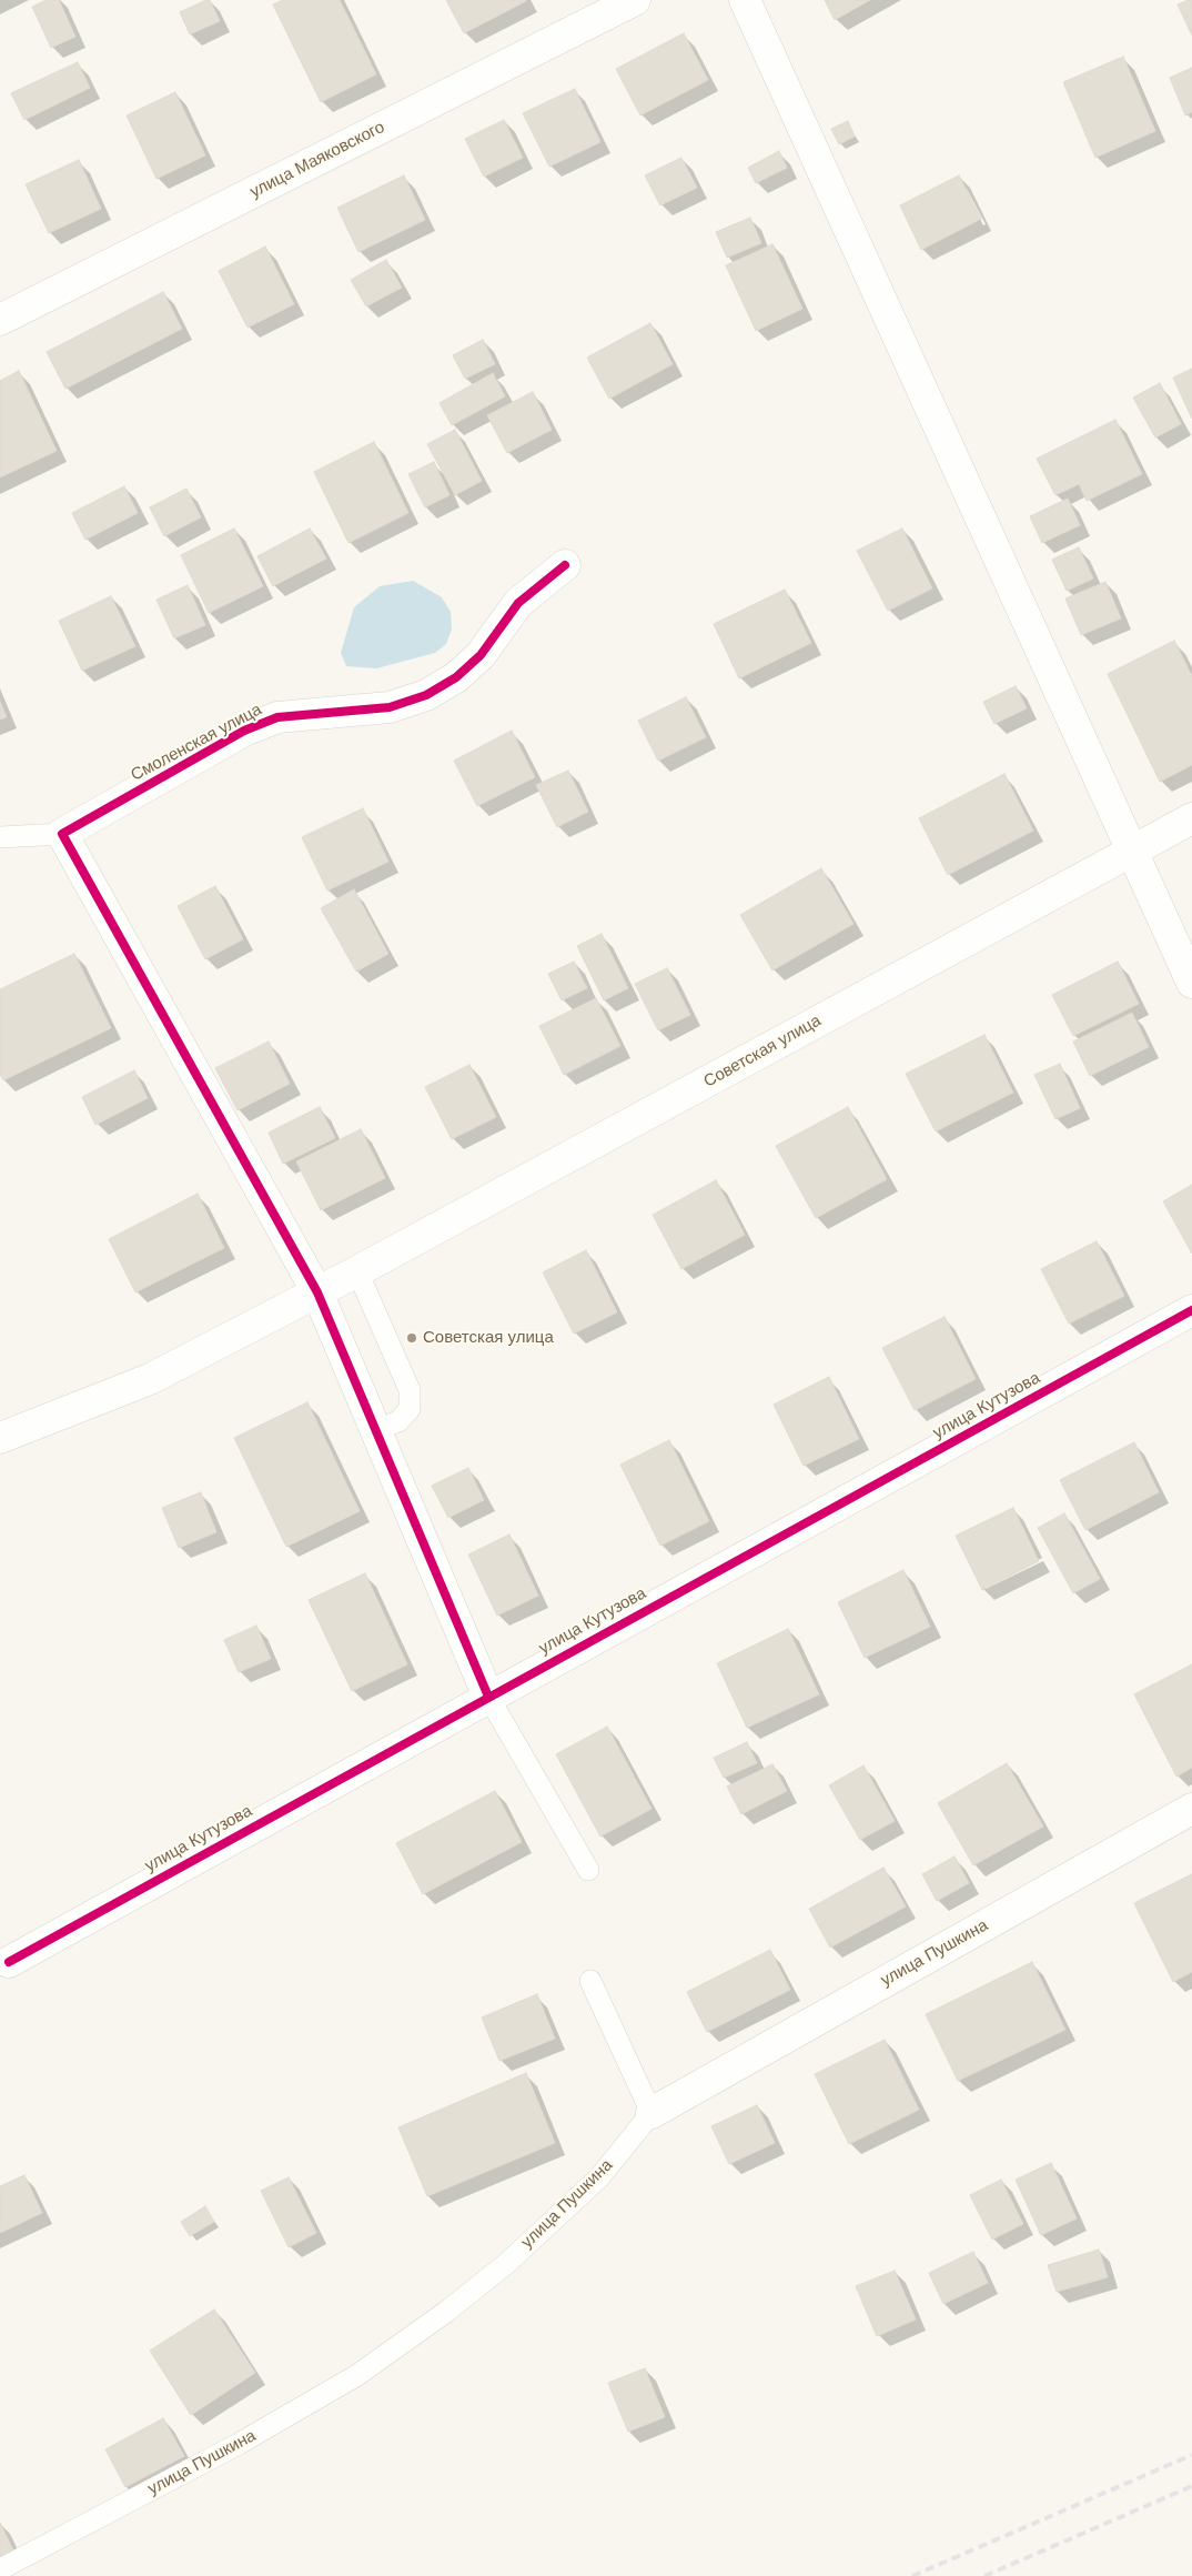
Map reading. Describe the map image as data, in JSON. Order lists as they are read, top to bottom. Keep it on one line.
{"streets":{"street":["улица Маяковского","Смоленская улица","Советская улица","улица Кутузова","улица Пушкина"]},"places":["Советская улица"]}
